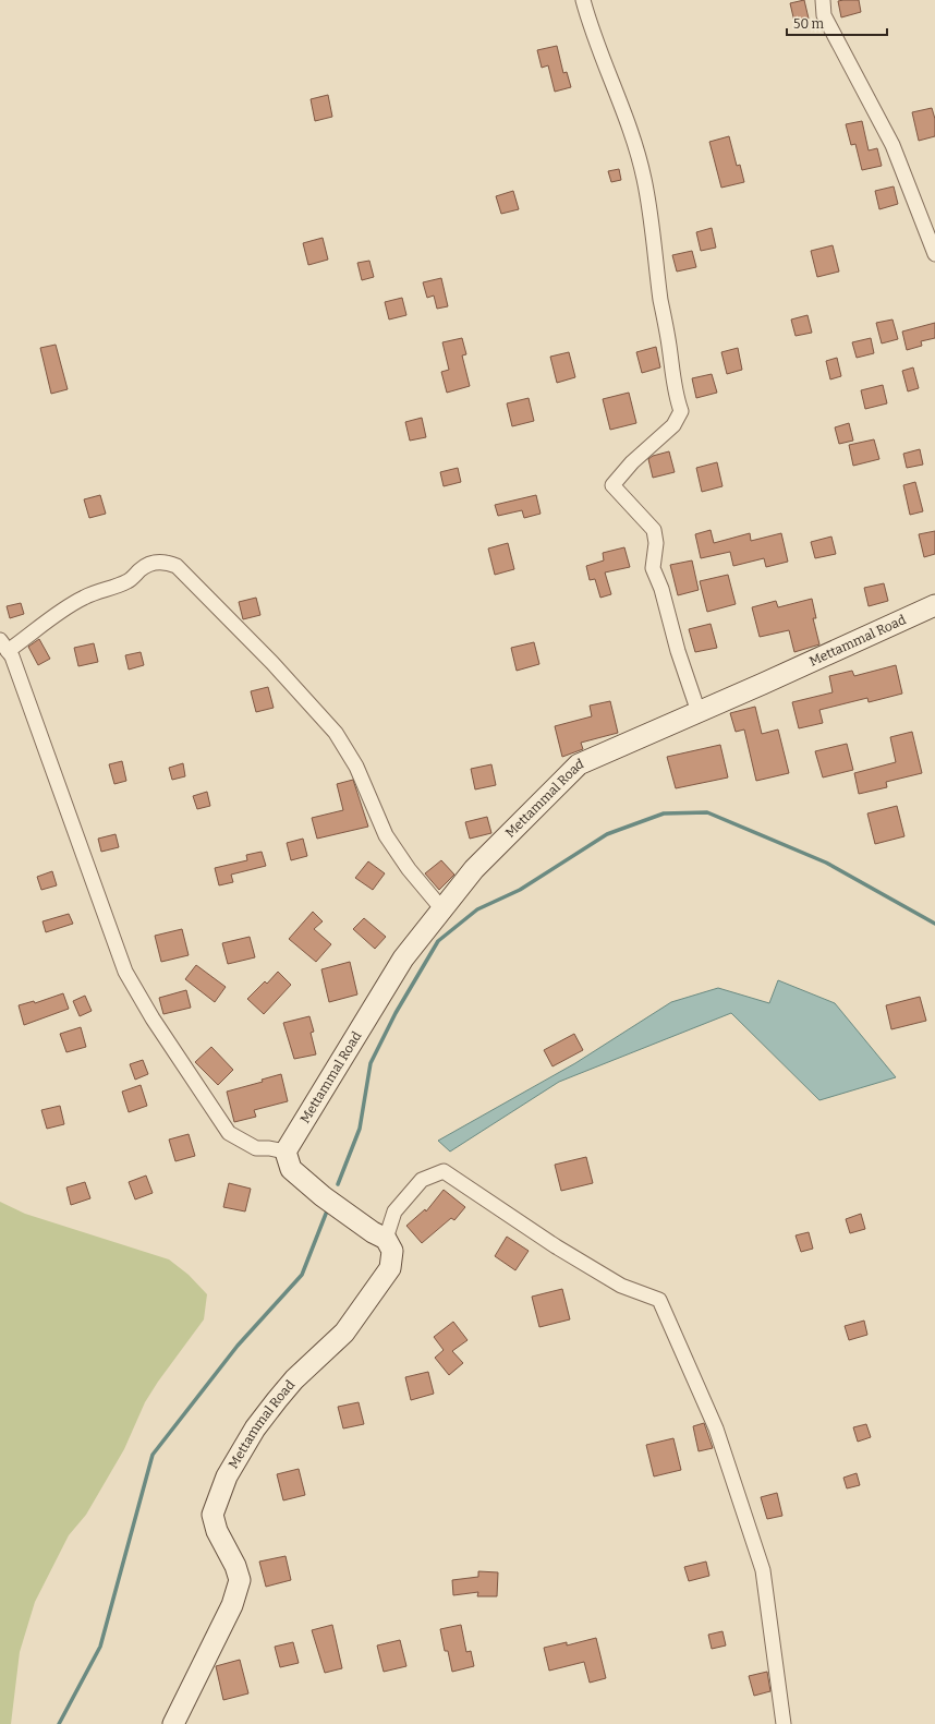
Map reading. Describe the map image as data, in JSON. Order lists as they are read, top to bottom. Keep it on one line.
{"streets":{"main road":["Mettammal Road"]},"scale_bar":"50 m"}
